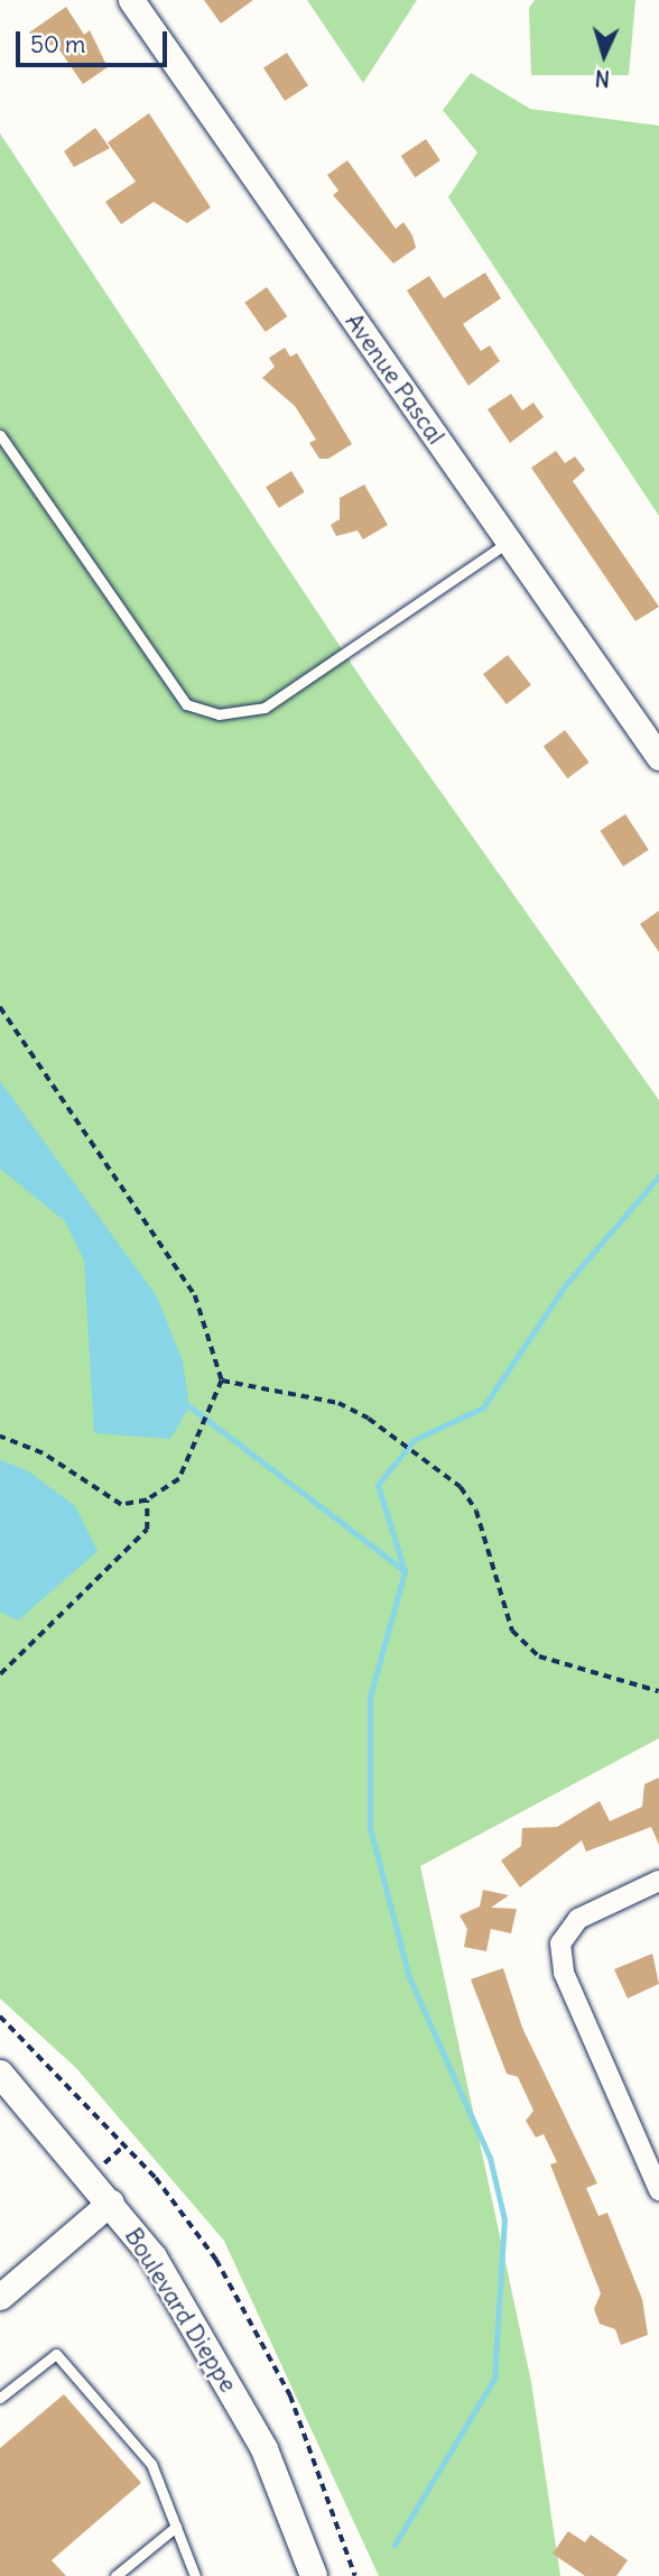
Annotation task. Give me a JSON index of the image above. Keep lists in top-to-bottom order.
{
  "streets": {
    "main road": ["Boulevard Dieppe"],
    "street": ["Avenue Pascal"]
  },
  "scale_bar": "50 m",
  "north": "bottom"
}
